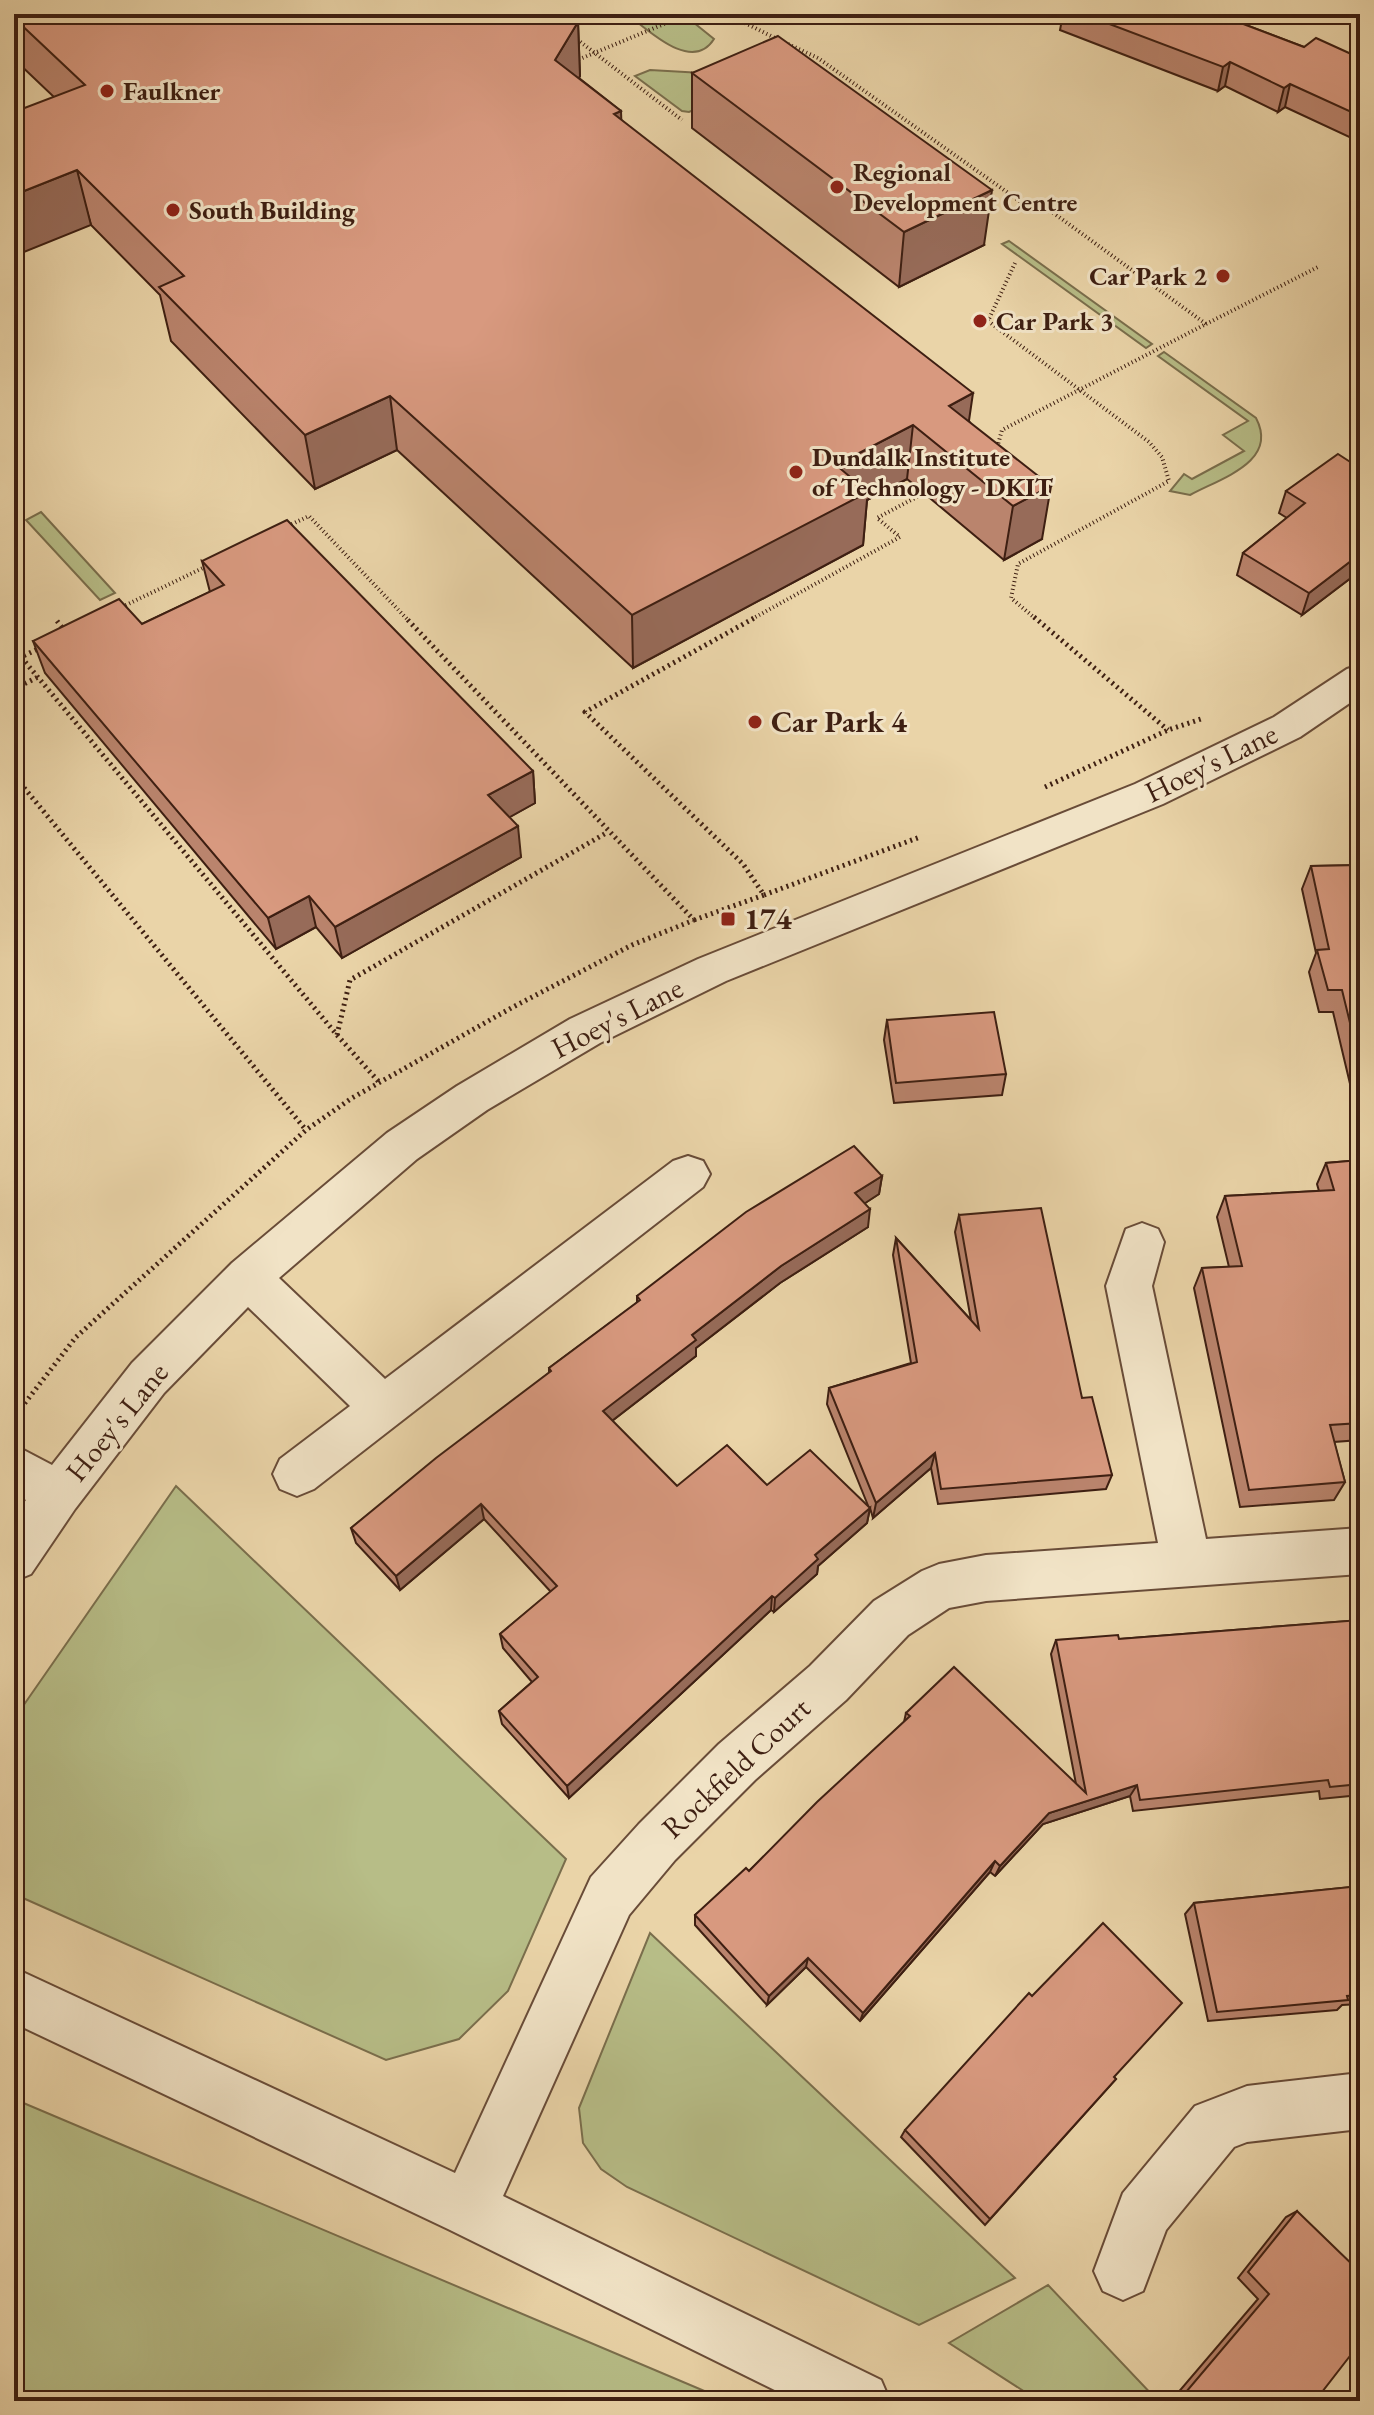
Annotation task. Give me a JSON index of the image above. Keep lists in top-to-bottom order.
{
  "streets": {
    "street": ["Hoey's Lane", "Rockfield Court"]
  },
  "places": {
    "other": [
      "Faulkner",
      "Regional Development Centre",
      "South Building",
      "Car Park 2",
      "Car Park 3",
      "Dundalk Institute of Technology - DKIT",
      "Car Park 4"
    ],
    "transit": ["174"]
  }
}
